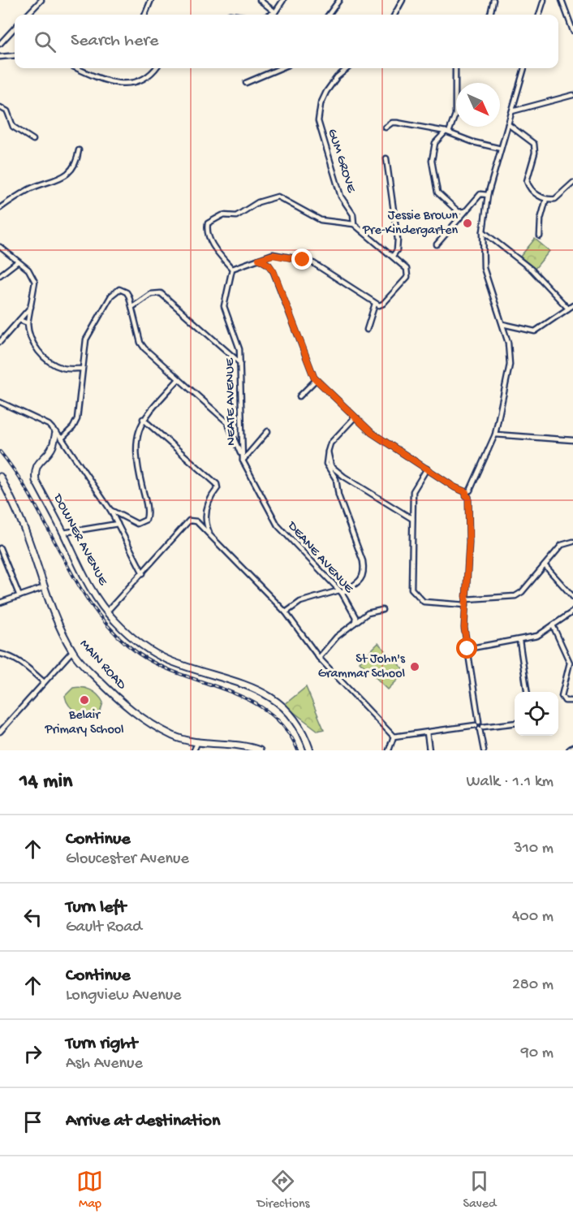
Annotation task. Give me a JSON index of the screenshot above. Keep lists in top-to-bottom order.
{
  "streets": {
    "street": [
      "GUM GROVE",
      "NEATE AVENUE",
      "DOWNER AVENUE",
      "DEANE AVENUE",
      "MAIN ROAD"
    ]
  },
  "crossings": [
    ["NEATE AVENUE", "DEANE AVENUE"]
  ],
  "places": ["Jessie Brown Pre-Kindergarten", "St John's Grammar School", "Belair Primary School"],
  "north": "bottom right",
  "page": {
    "search": "Search here",
    "heading": ["14 min", "Walk · 1.1 km"],
    "list": [
      ["Continue", "Gloucester Avenue", "310 m"],
      ["Turn left", "Gault Road", "400 m"],
      ["Continue", "Longview Avenue", "280 m"],
      ["Turn right", "Ash Avenue", "90 m"],
      "Arrive at destination"
    ],
    "nav": ["Map", "Directions", "Saved"]
  }
}
